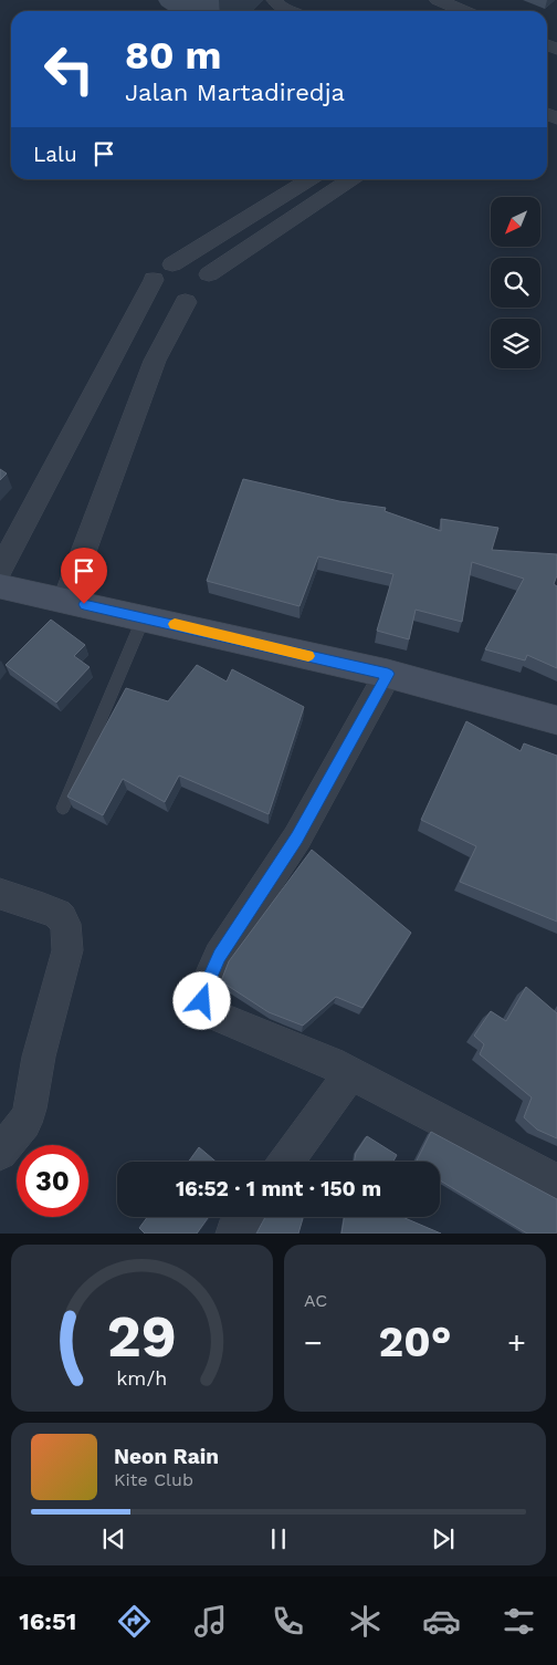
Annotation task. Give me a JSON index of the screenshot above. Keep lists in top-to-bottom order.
{
  "north": "bottom left",
  "page": {
    "turn": ["80 m", "Jalan Martadiredja"],
    "then": "Lalu",
    "limit": "30",
    "trip": "16:52 · 1 mnt · 150 m",
    "tile": "AC",
    "heat": ["−", "20°", "+"],
    "song": ["Neon Rain", "Kite Club"],
    "tabs": "16:51",
    "gauge": ["29", "km/h"]
  }
}
